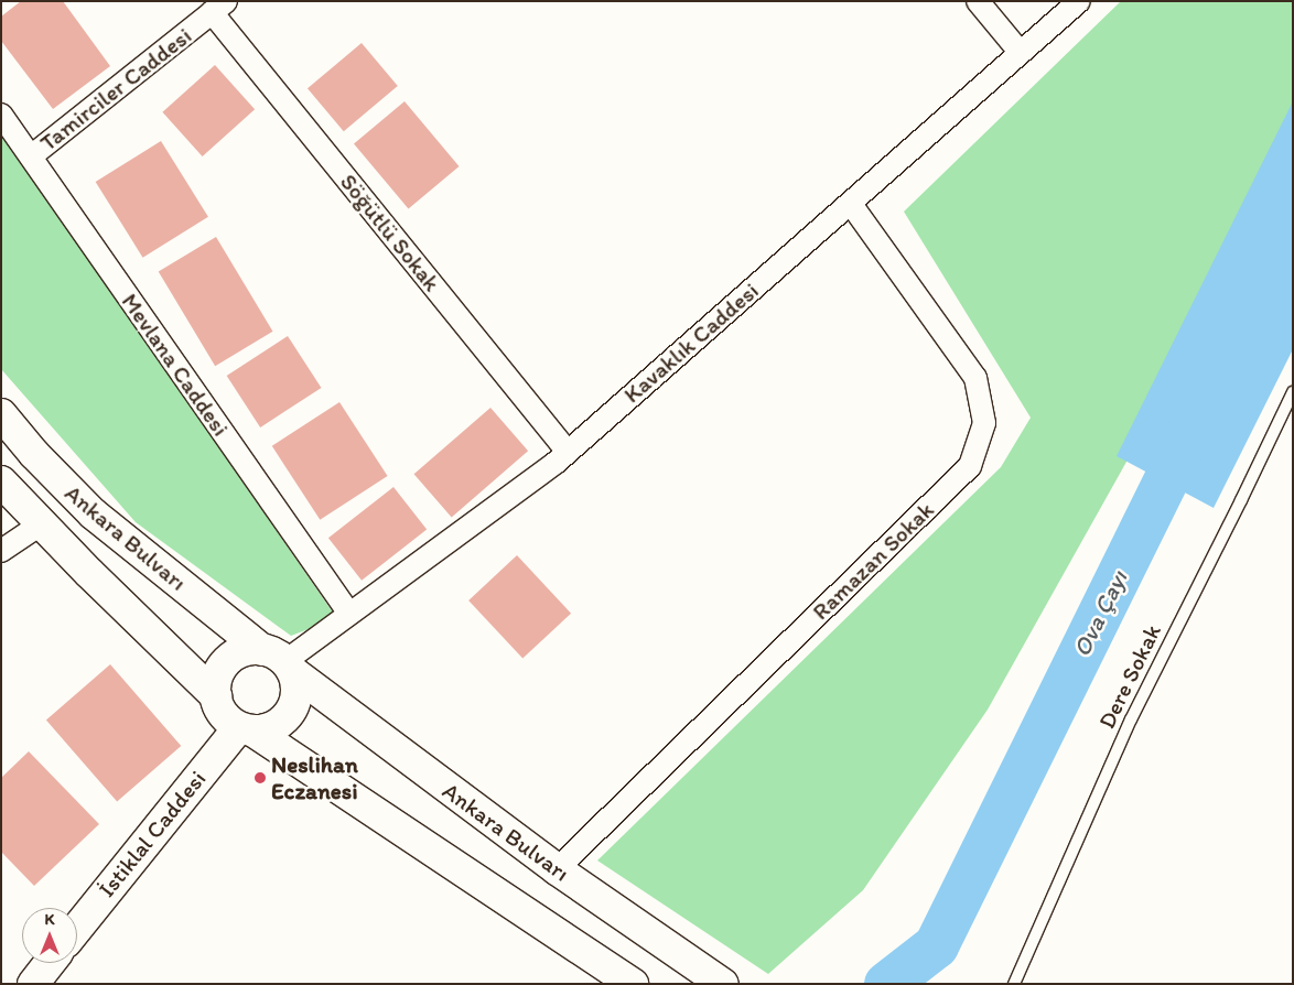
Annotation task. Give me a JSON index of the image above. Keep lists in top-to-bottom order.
{
  "streets": {
    "main road": ["Ankara Bulvarı", "İstiklal Caddesi"],
    "street": [
      "Tamirciler Caddesi",
      "Söğütlü Sokak",
      "Kavaklık Caddesi",
      "Mevlana Caddesi",
      "Ramazan Sokak"
    ],
    "lane": ["Dere Sokak"]
  },
  "crossings": [
    ["Tamirciler Caddesi", "Söğütlü Sokak"],
    ["Tamirciler Caddesi", "Mevlana Caddesi"],
    ["Söğütlü Sokak", "Kavaklık Caddesi"],
    ["Kavaklık Caddesi", "Mevlana Caddesi"],
    ["Kavaklık Caddesi", "Ankara Bulvarı"],
    ["Kavaklık Caddesi", "Ramazan Sokak"],
    ["Kavaklık Caddesi", "İstiklal Caddesi"],
    ["Ankara Bulvarı", "Ramazan Sokak"],
    ["Ankara Bulvarı", "İstiklal Caddesi"]
  ],
  "water": ["Ova Çayı"],
  "places": ["Neslihan Eczanesi"],
  "north": "top"
}
